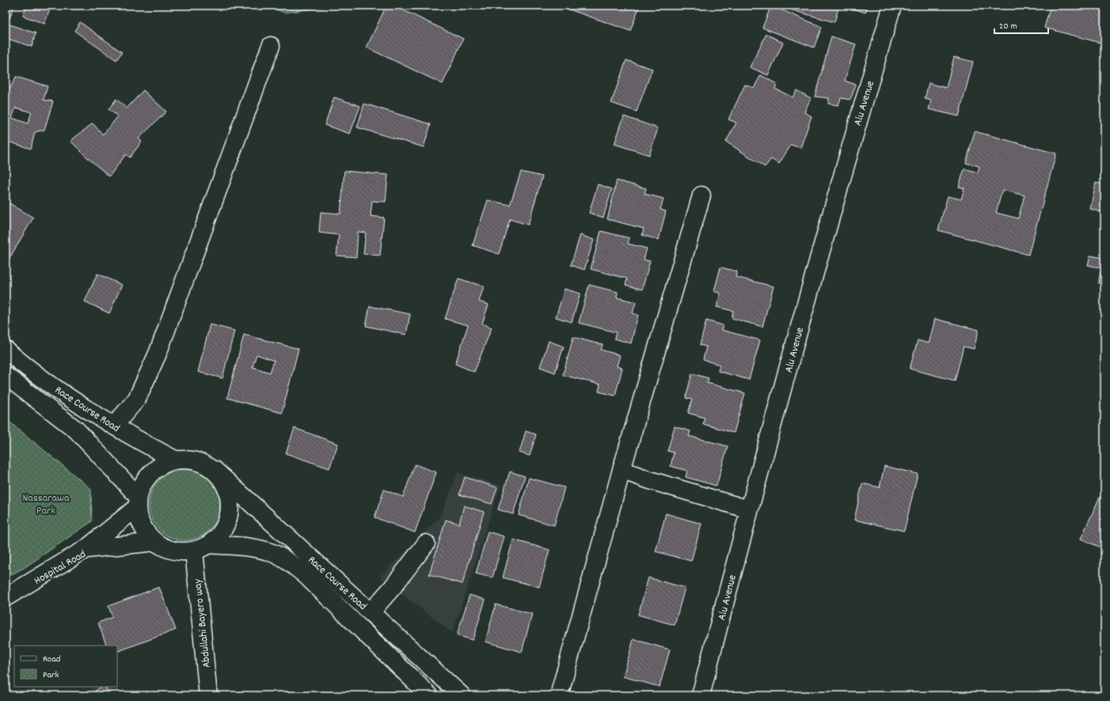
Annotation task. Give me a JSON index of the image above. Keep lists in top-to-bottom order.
{
  "streets": {
    "street": [
      "Alu Avenue",
      "Race Course Road",
      "Hospital Road",
      "Abdullahi Bayero way"
    ]
  },
  "crossings": [
    ["Race Course Road", "Hospital Road"],
    ["Race Course Road", "Abdullahi Bayero way"],
    ["Hospital Road", "Abdullahi Bayero way"]
  ],
  "parks": ["Nassarawa Park"],
  "legend": ["Road", "Park"],
  "scale_bar": "20 m"
}
